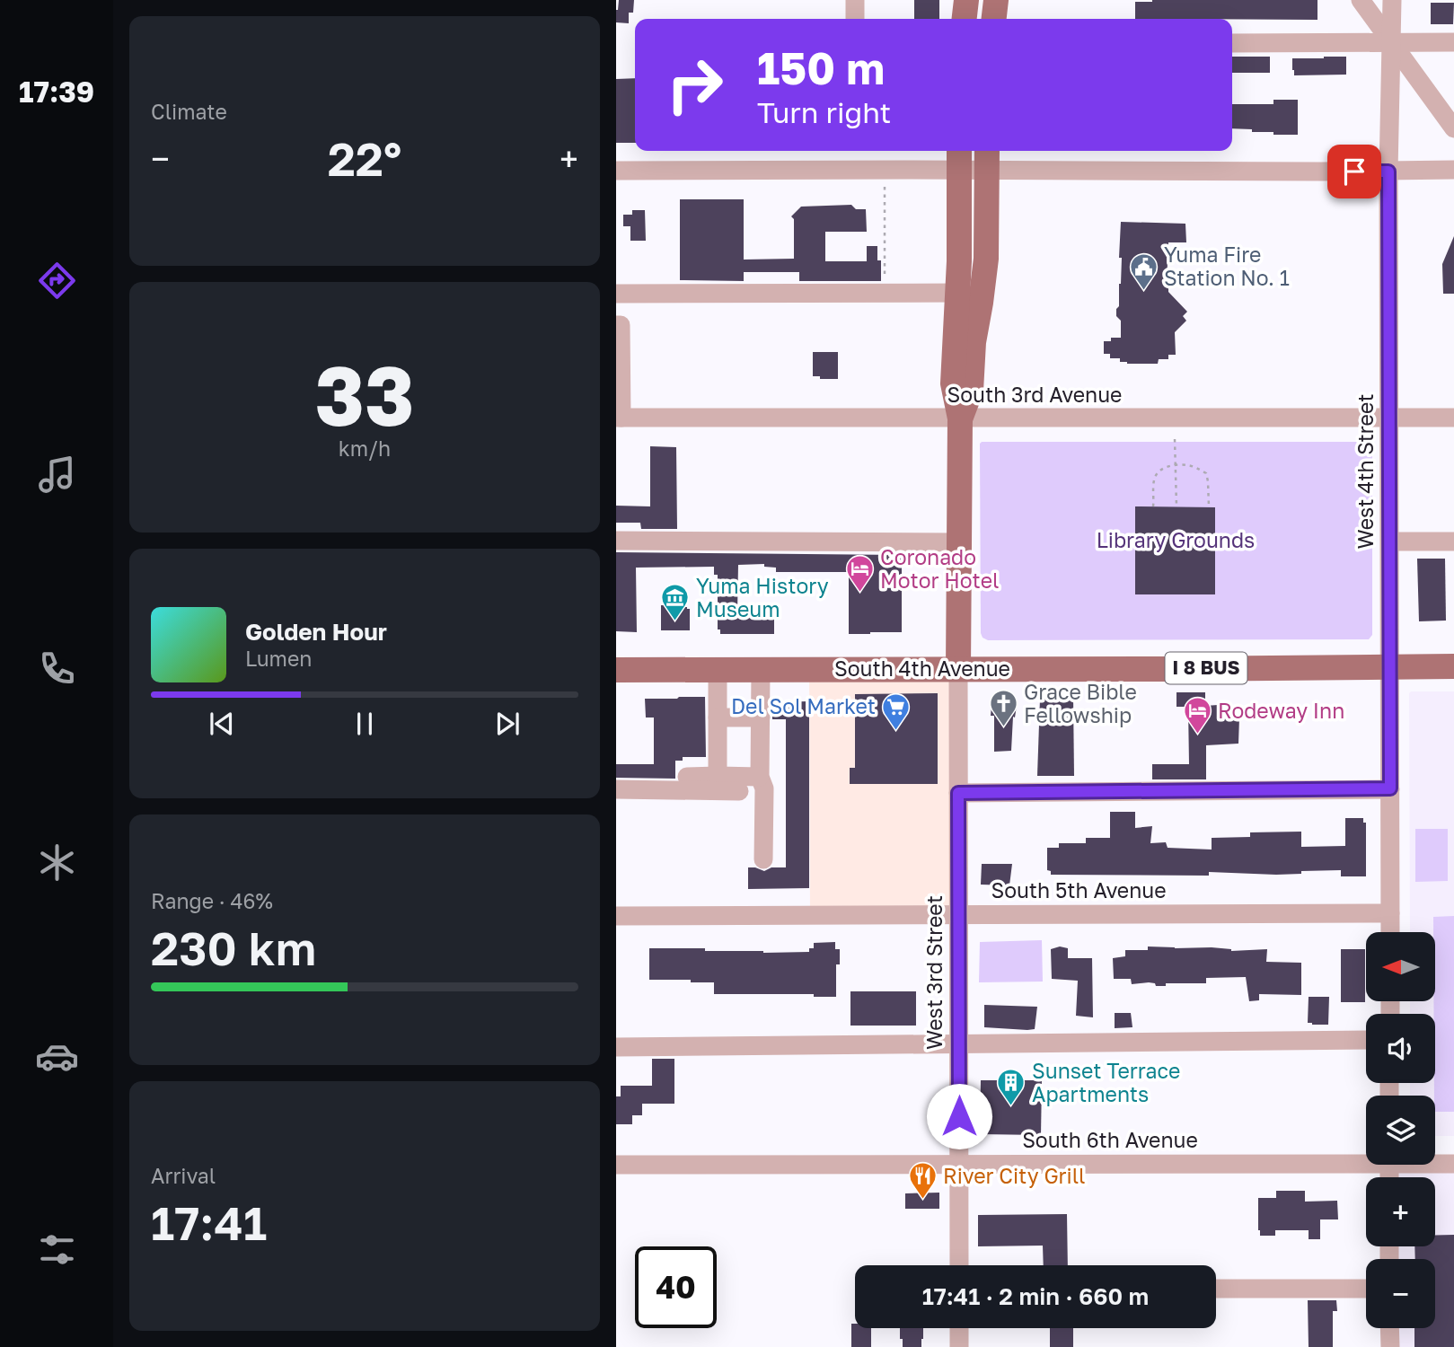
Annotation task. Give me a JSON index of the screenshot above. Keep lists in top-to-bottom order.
{
  "streets": {
    "main road": ["I 8 BUS", "South 4th Avenue"],
    "street": [
      "South 3rd Avenue",
      "West 4th Street",
      "South 5th Avenue",
      "West 3rd Street",
      "South 6th Avenue"
    ]
  },
  "crossings": [
    ["South 3rd Avenue", "West 4th Street"],
    ["West 4th Street", "South 4th Avenue"],
    ["West 4th Street", "South 5th Avenue"],
    ["South 4th Avenue", "West 3rd Street"],
    ["South 5th Avenue", "West 3rd Street"],
    ["West 3rd Street", "South 6th Avenue"]
  ],
  "parks": ["Library Grounds"],
  "places": {
    "public building": ["Yuma Fire Station No. 1"],
    "hotel": ["Coronado Motor Hotel", "Rodeway Inn"],
    "museum": ["Yuma History Museum"],
    "church": ["Grace Bible Fellowship"],
    "supermarket": ["Del Sol Market"],
    "building": ["Sunset Terrace Apartments"],
    "restaurant": ["River City Grill"]
  },
  "north": "left",
  "page": {
    "tabs": "17:39",
    "tile": [
      "Climate",
      ["33", "km/h"],
      ["Range · 46%", "230 km"],
      ["Arrival", "17:41"]
    ],
    "turn": ["150 m", "Turn right"],
    "heat": ["−", "22°", "+"],
    "song": ["Golden Hour", "Lumen"],
    "map_buttons": ["+", "−"],
    "limit": "40",
    "trip": "17:41 · 2 min · 660 m"
  }
}
